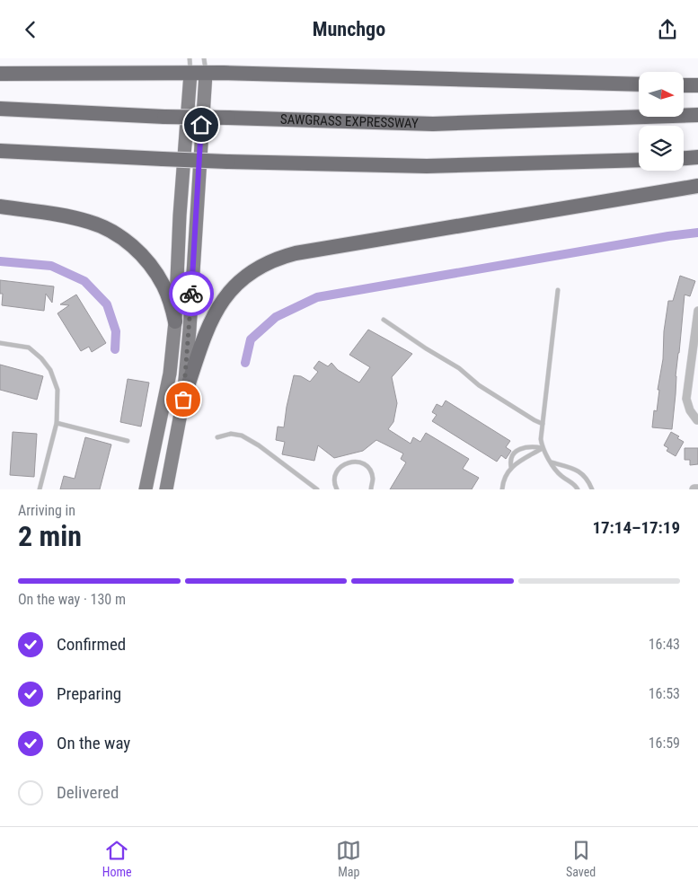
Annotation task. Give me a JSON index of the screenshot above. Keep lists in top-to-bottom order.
{
  "streets": {
    "highway": ["SAWGRASS EXPRESSWAY"]
  },
  "north": "right",
  "page": {
    "header": "Munchgo",
    "heading": ["2 min", "Arriving in", "17:14–17:19"],
    "bar": "On the way · 130 m",
    "list": [
      ["Confirmed", "16:43"],
      ["Preparing", "16:53"],
      ["On the way", "16:59"],
      "Delivered"
    ],
    "tabs": ["Home", "Map", "Saved"]
  }
}
